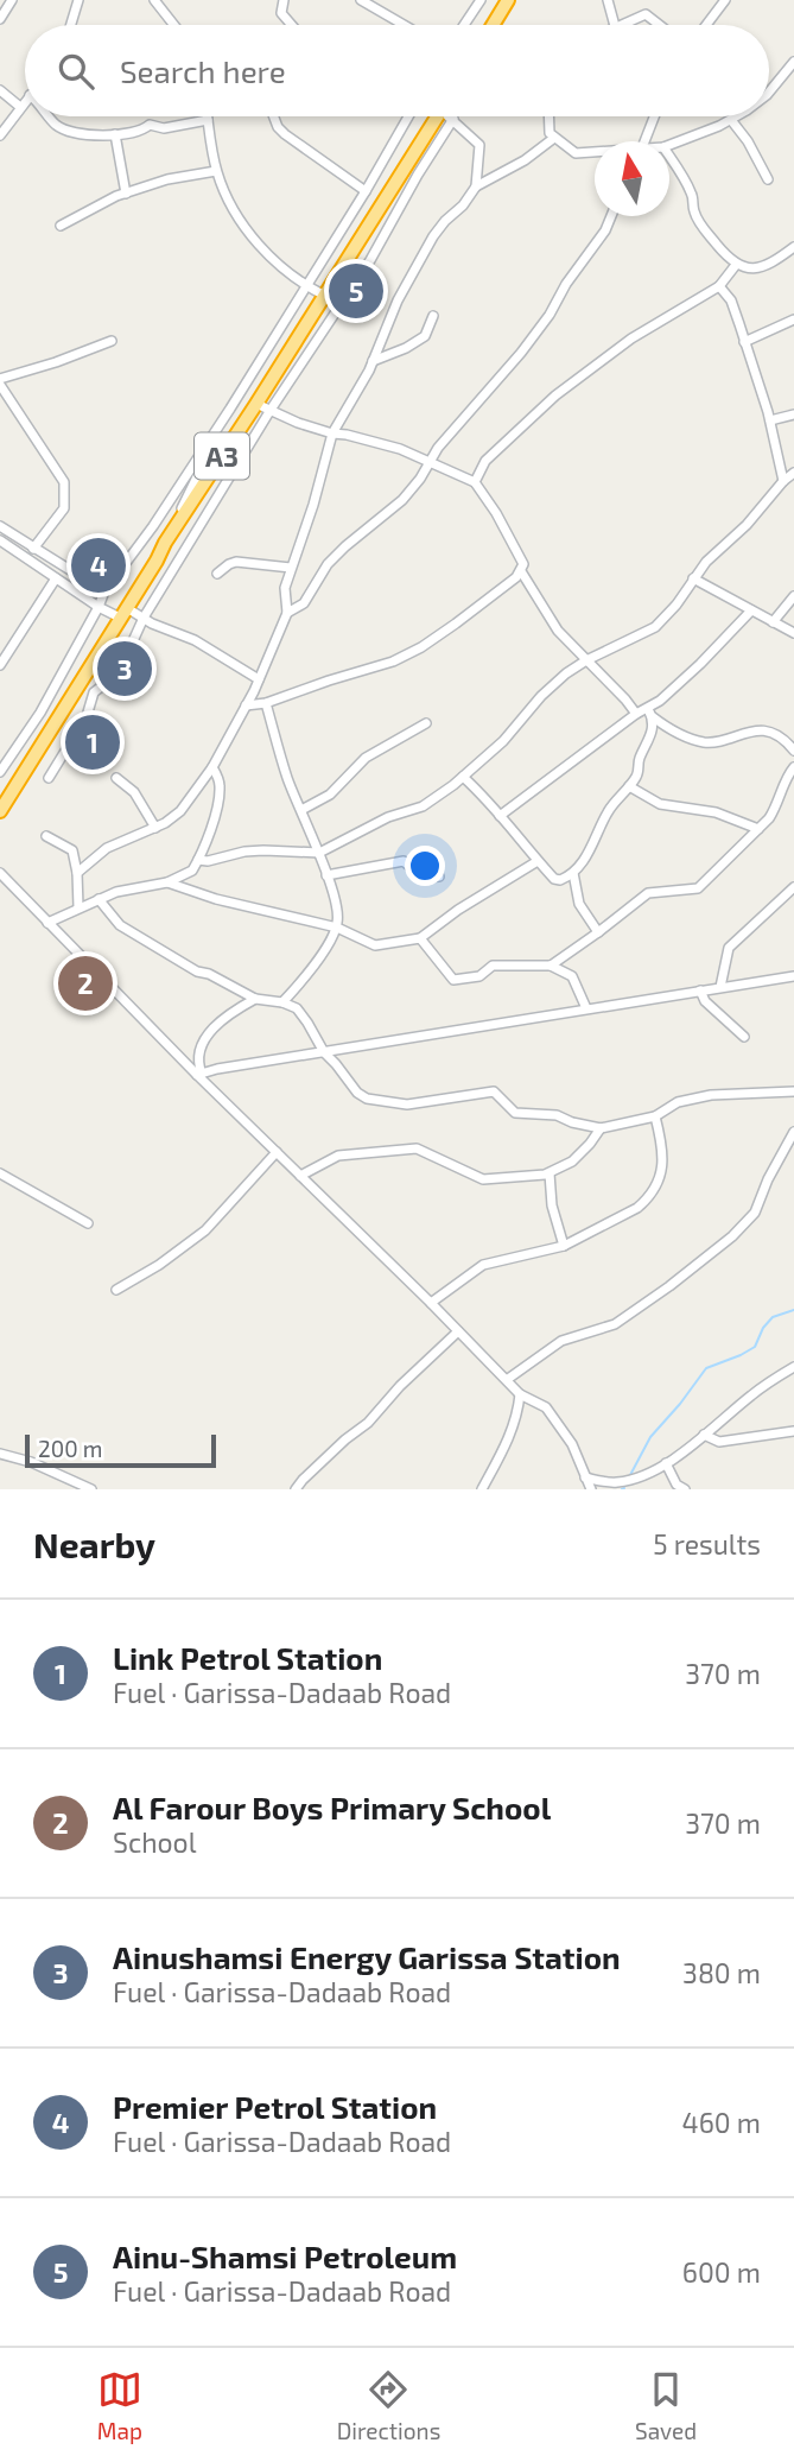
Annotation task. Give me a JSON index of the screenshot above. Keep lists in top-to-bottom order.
{
  "streets": {
    "highway": ["A3"]
  },
  "scale_bar": "200 m",
  "north": "top",
  "page": {
    "search": "Search here",
    "pins": [
      "5",
      "4",
      "3",
      "1",
      "2"
    ],
    "scale": "200 m",
    "heading": ["Nearby", "5 results"],
    "list": [
      {
        "mark": "1",
        "name": "Link Petrol Station",
        "note": "Fuel · Garissa-Dadaab Road",
        "value": "370 m"
      },
      {
        "mark": "2",
        "name": "Al Farour Boys Primary School",
        "note": "School",
        "value": "370 m"
      },
      {
        "mark": "3",
        "name": "Ainushamsi Energy Garissa Station",
        "note": "Fuel · Garissa-Dadaab Road",
        "value": "380 m"
      },
      {
        "mark": "4",
        "name": "Premier Petrol Station",
        "note": "Fuel · Garissa-Dadaab Road",
        "value": "460 m"
      },
      {
        "mark": "5",
        "name": "Ainu-Shamsi Petroleum",
        "note": "Fuel · Garissa-Dadaab Road",
        "value": "600 m"
      }
    ],
    "nav": ["Map", "Directions", "Saved"]
  }
}
